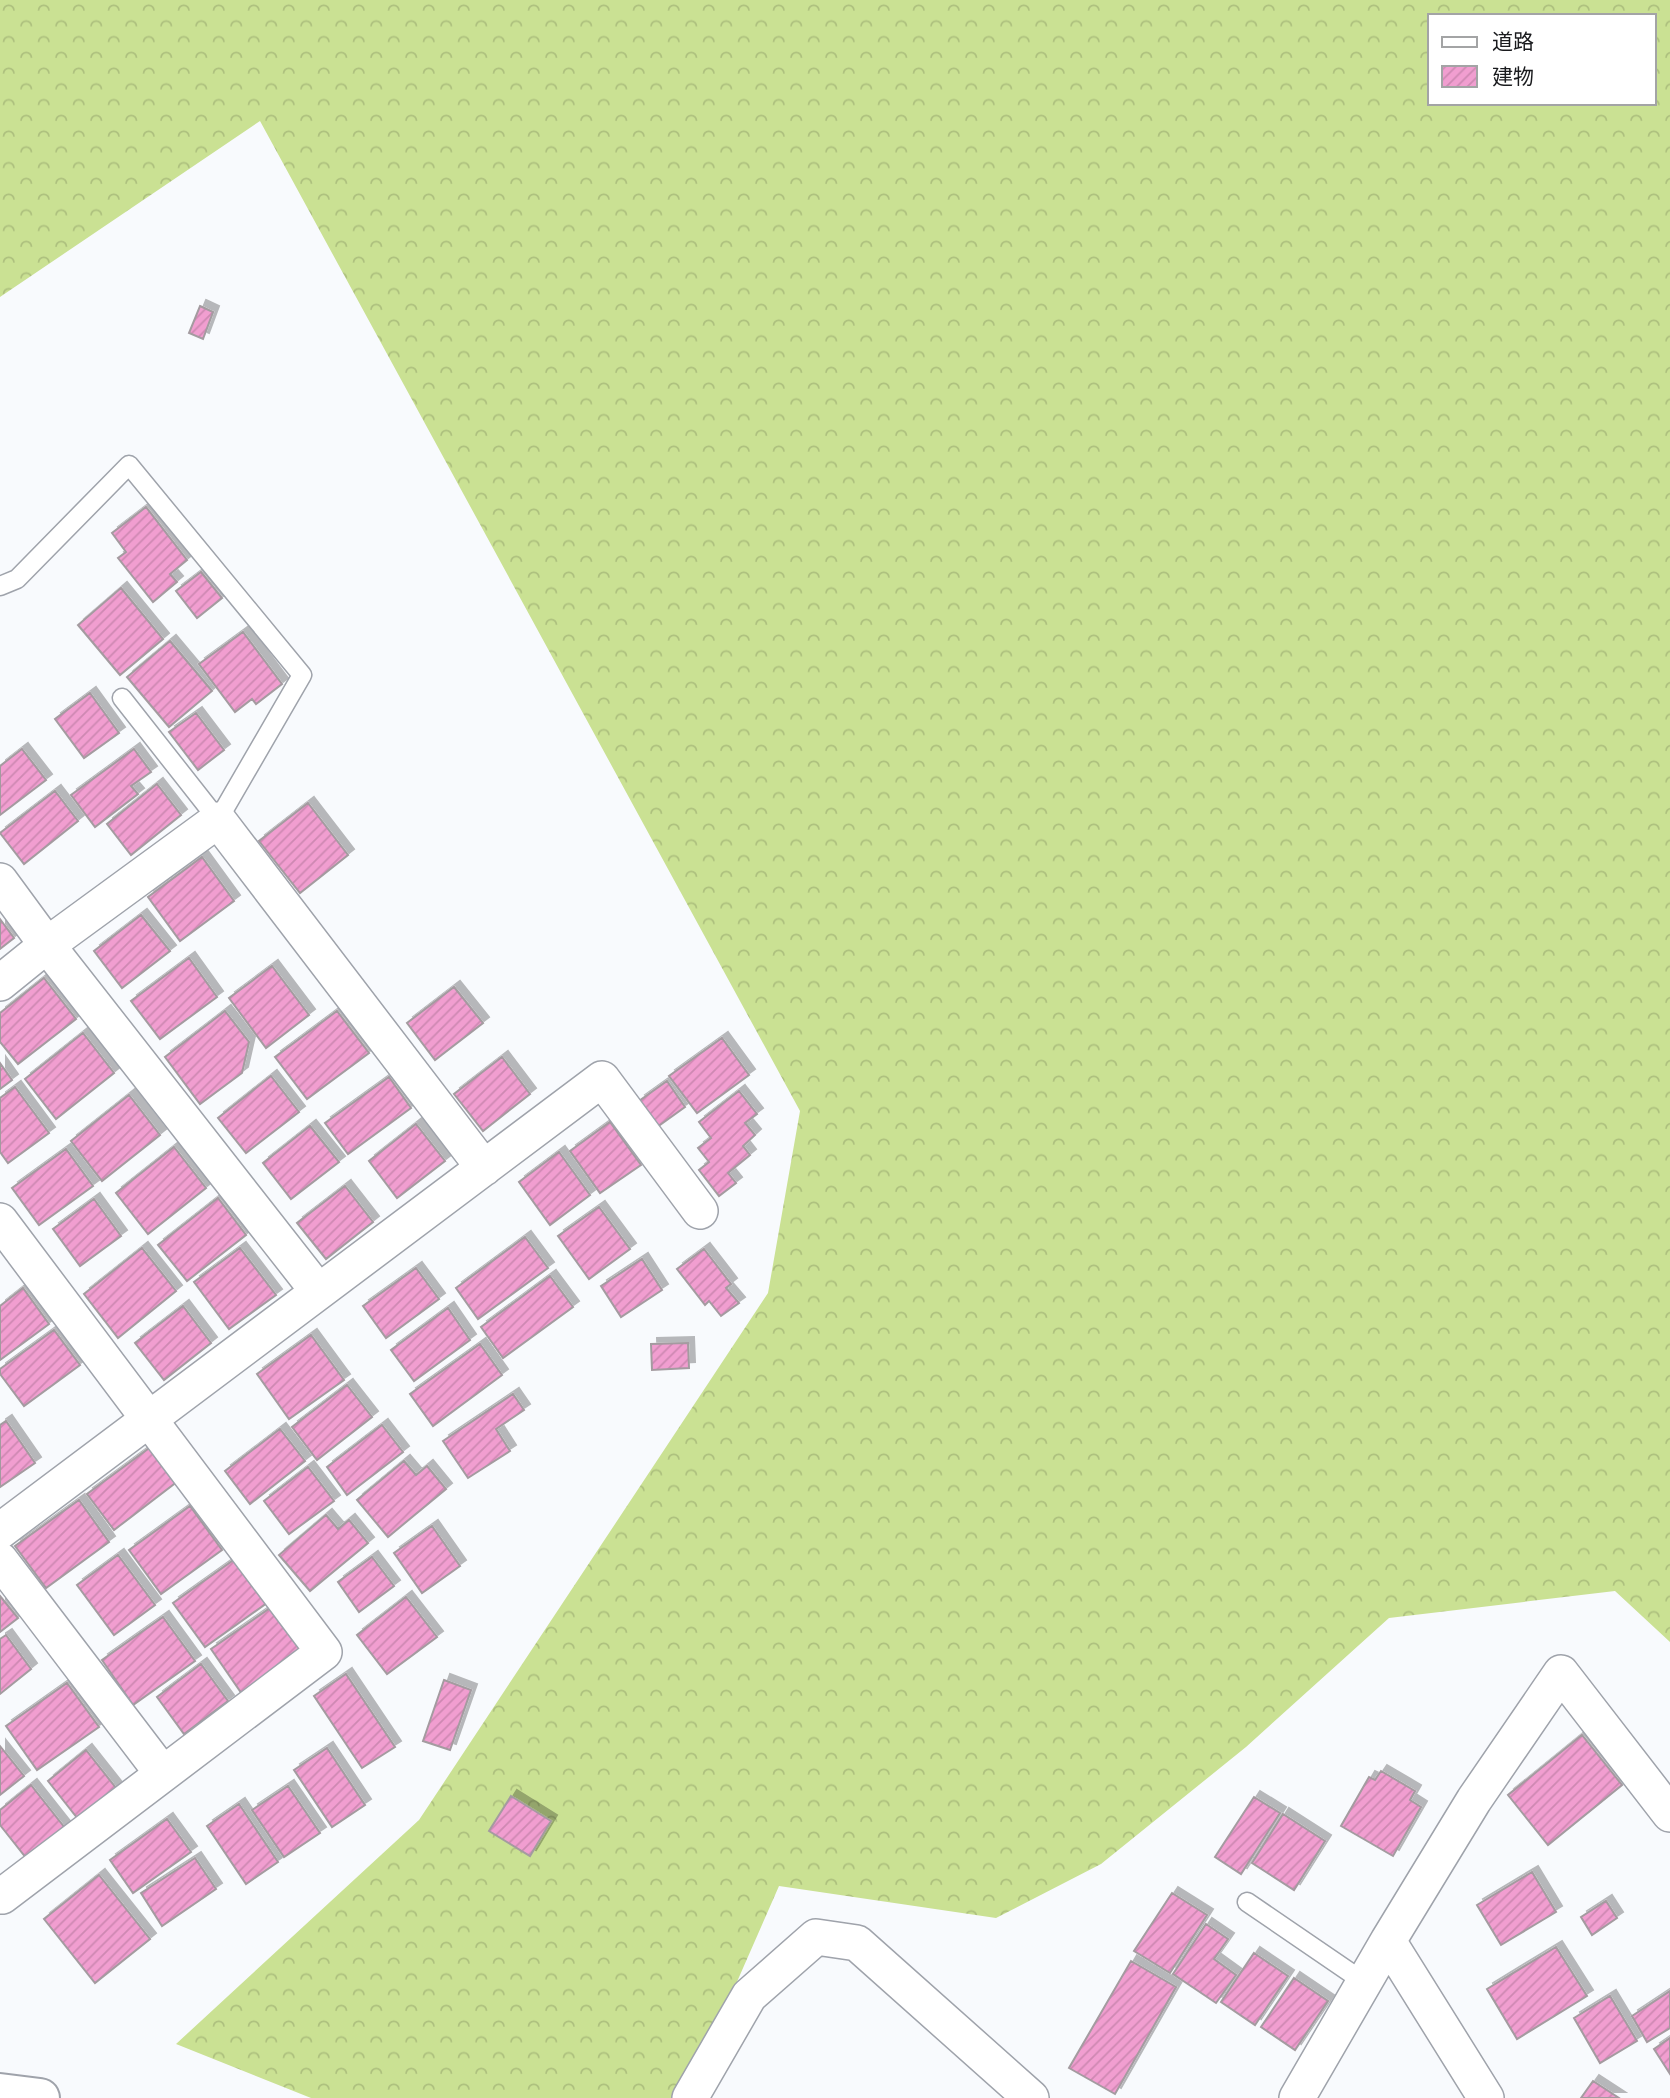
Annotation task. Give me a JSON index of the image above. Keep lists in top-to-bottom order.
{
  "legend": ["道路", "建物"]
}
